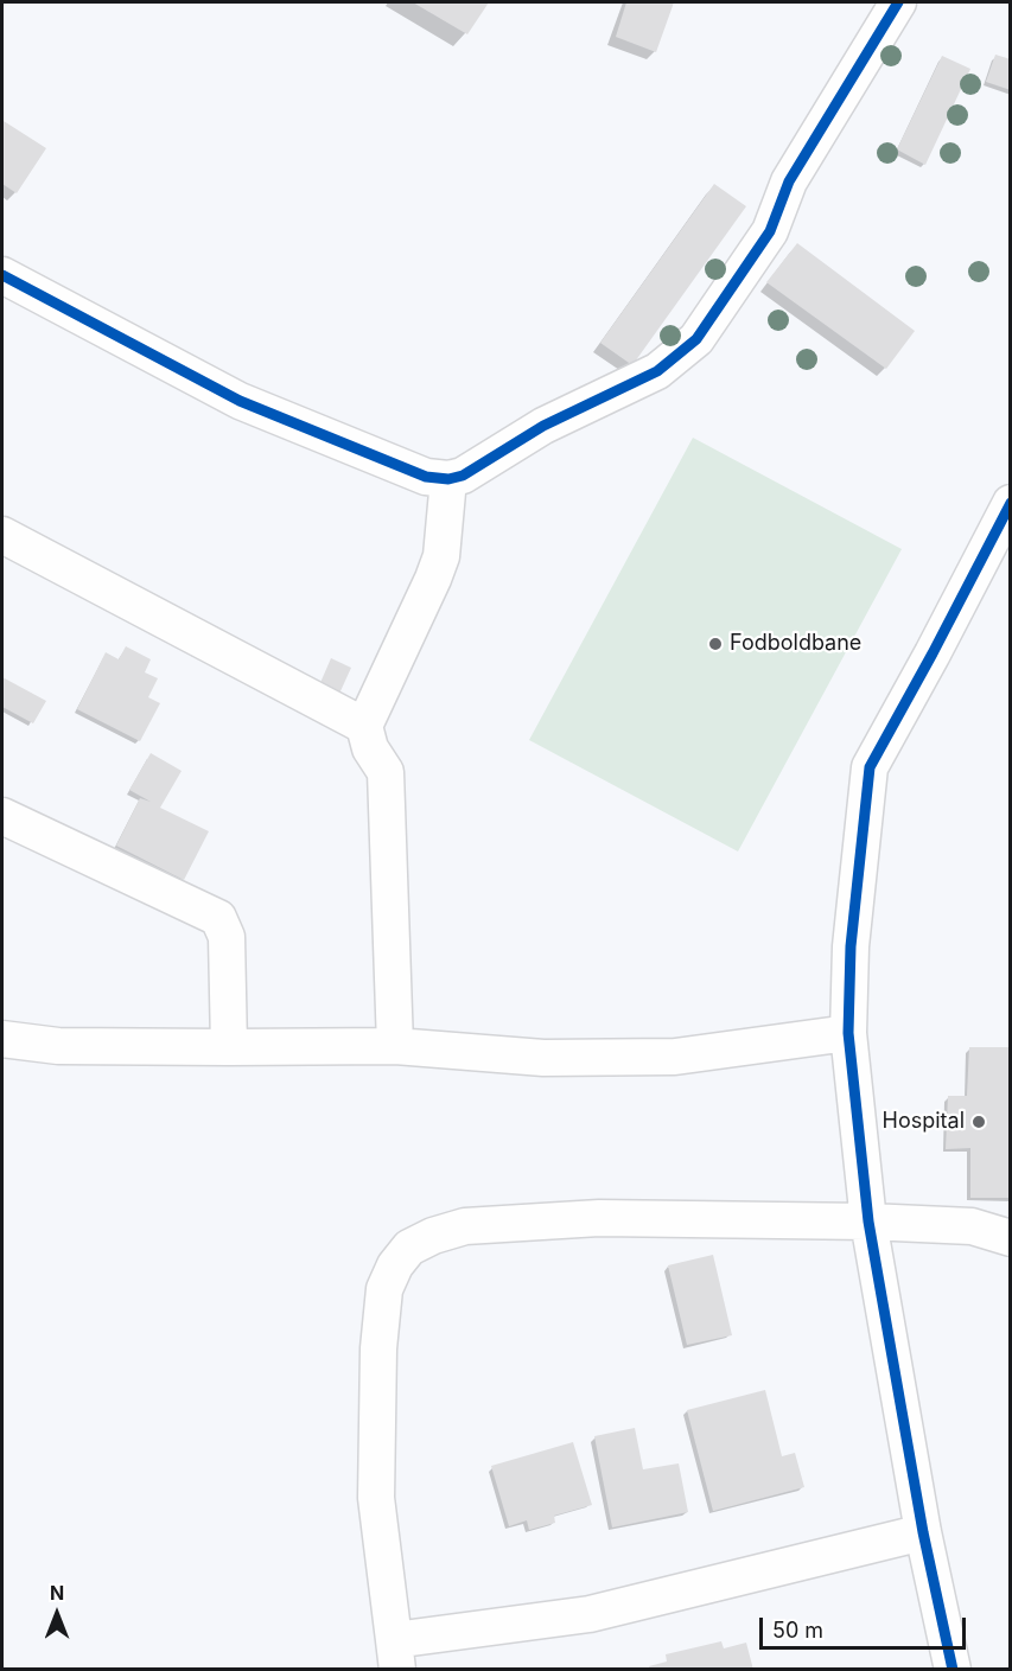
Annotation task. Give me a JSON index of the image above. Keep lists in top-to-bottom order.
{
  "places": ["Fodboldbane", "Hospital"],
  "scale_bar": "50 m",
  "north": "top"
}
